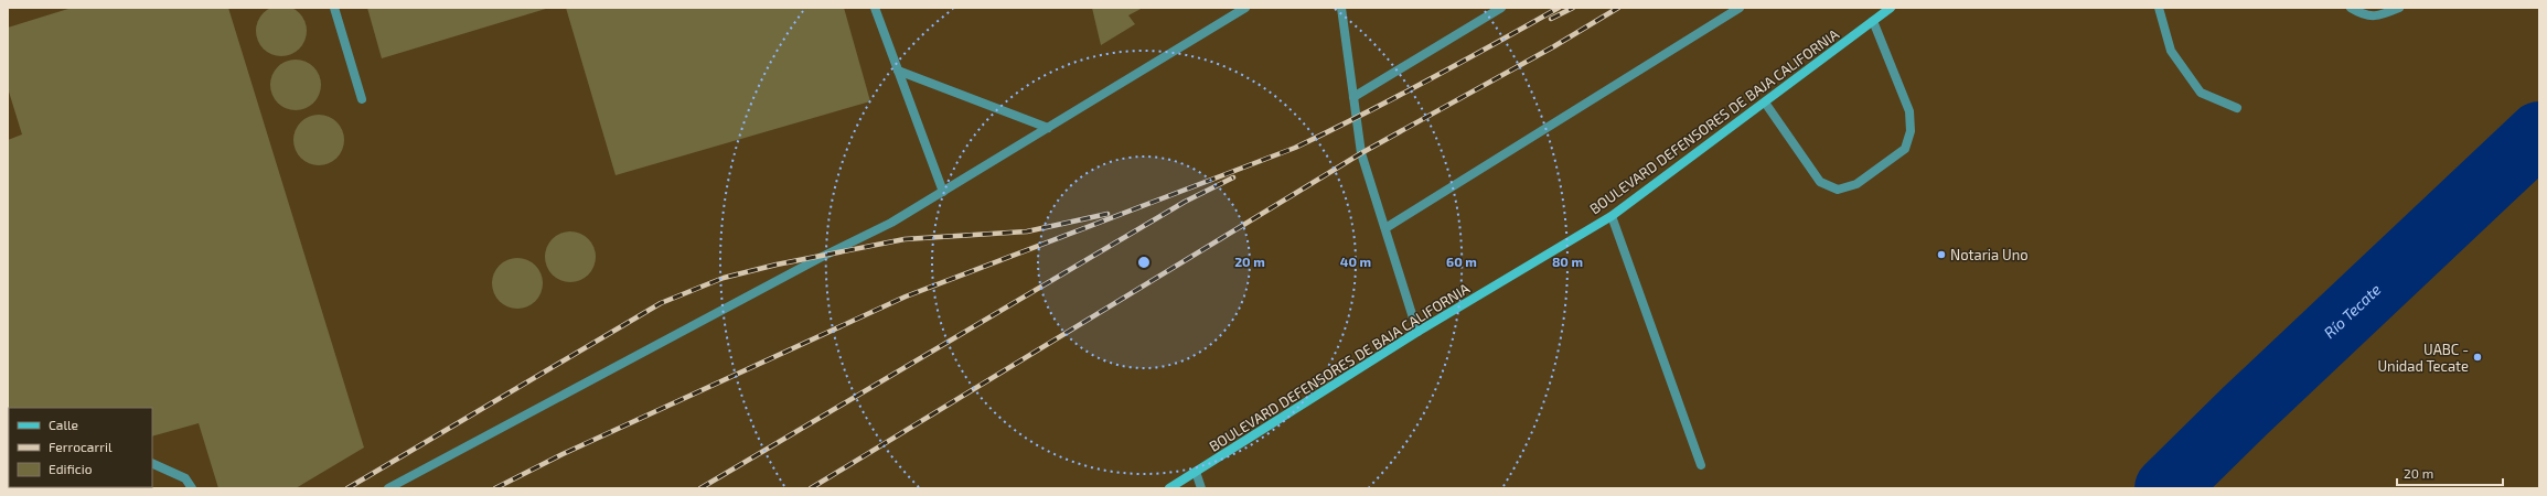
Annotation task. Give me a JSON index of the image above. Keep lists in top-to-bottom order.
{
  "streets": {
    "main road": ["BOULEVARD DEFENSORES DE BAJA CALIFORNIA"]
  },
  "water": ["Río Tecate"],
  "places": ["Notaria Uno", "UABC - Unidad Tecate"],
  "legend": ["Calle", "Ferrocarril", "Edificio"],
  "scale_bar": "20 m",
  "rings": [
    "20 m",
    "40 m",
    "60 m",
    "80 m"
  ]
}
